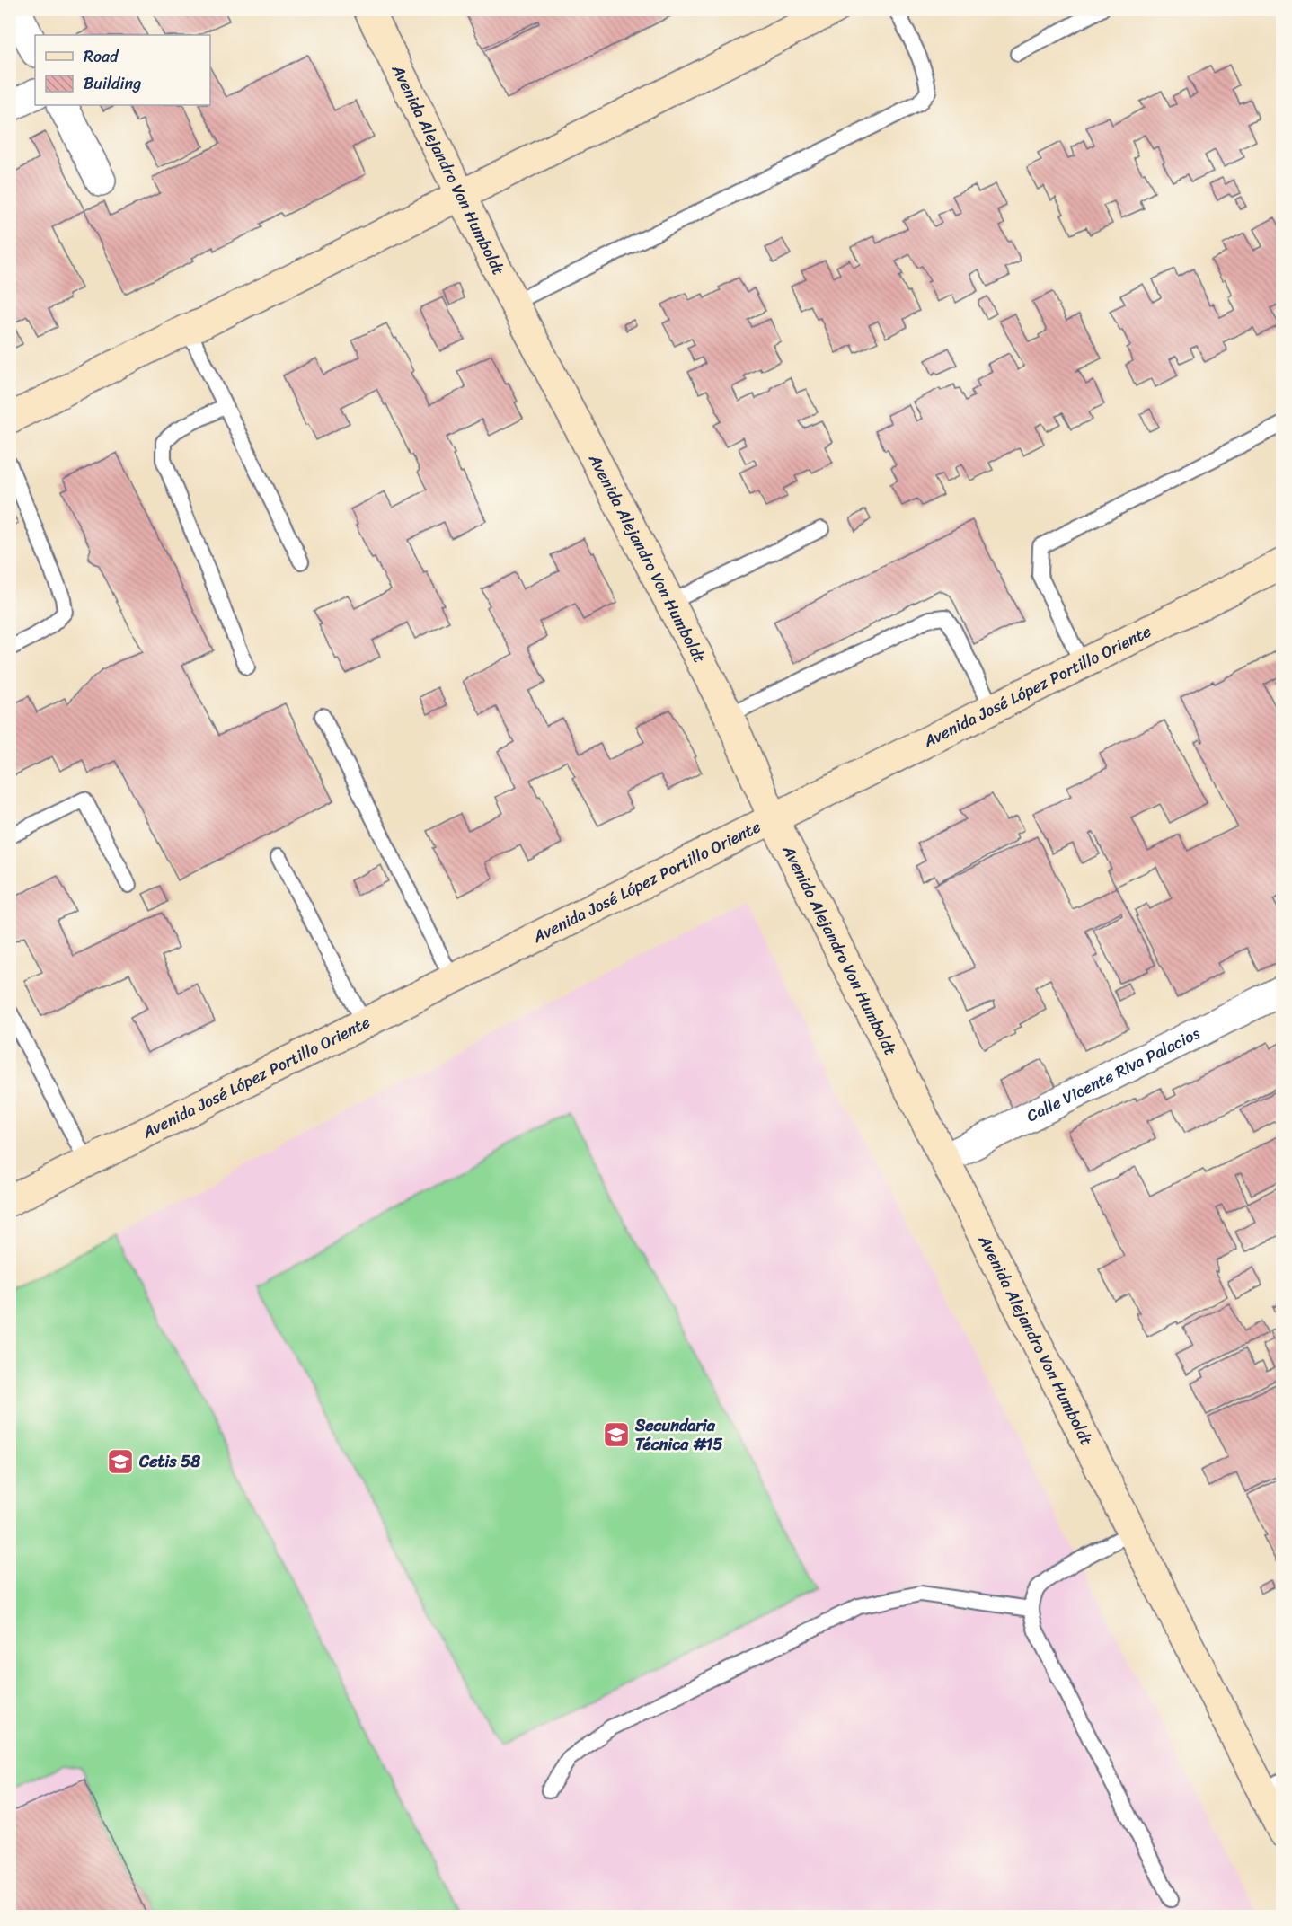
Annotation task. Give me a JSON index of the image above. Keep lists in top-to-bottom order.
{
  "streets": {
    "main road": ["Avenida Alejandro Von Humboldt", "Avenida José López Portillo Oriente"],
    "street": ["Calle Vicente Riva Palacios"]
  },
  "crossings": [
    ["Avenida Alejandro Von Humboldt", "Avenida José López Portillo Oriente"],
    ["Avenida Alejandro Von Humboldt", "Calle Vicente Riva Palacios"]
  ],
  "places": {
    "school or university": ["Secundaria Técnica #15", "Cetis 58"]
  },
  "legend": ["Road", "Building"]
}
